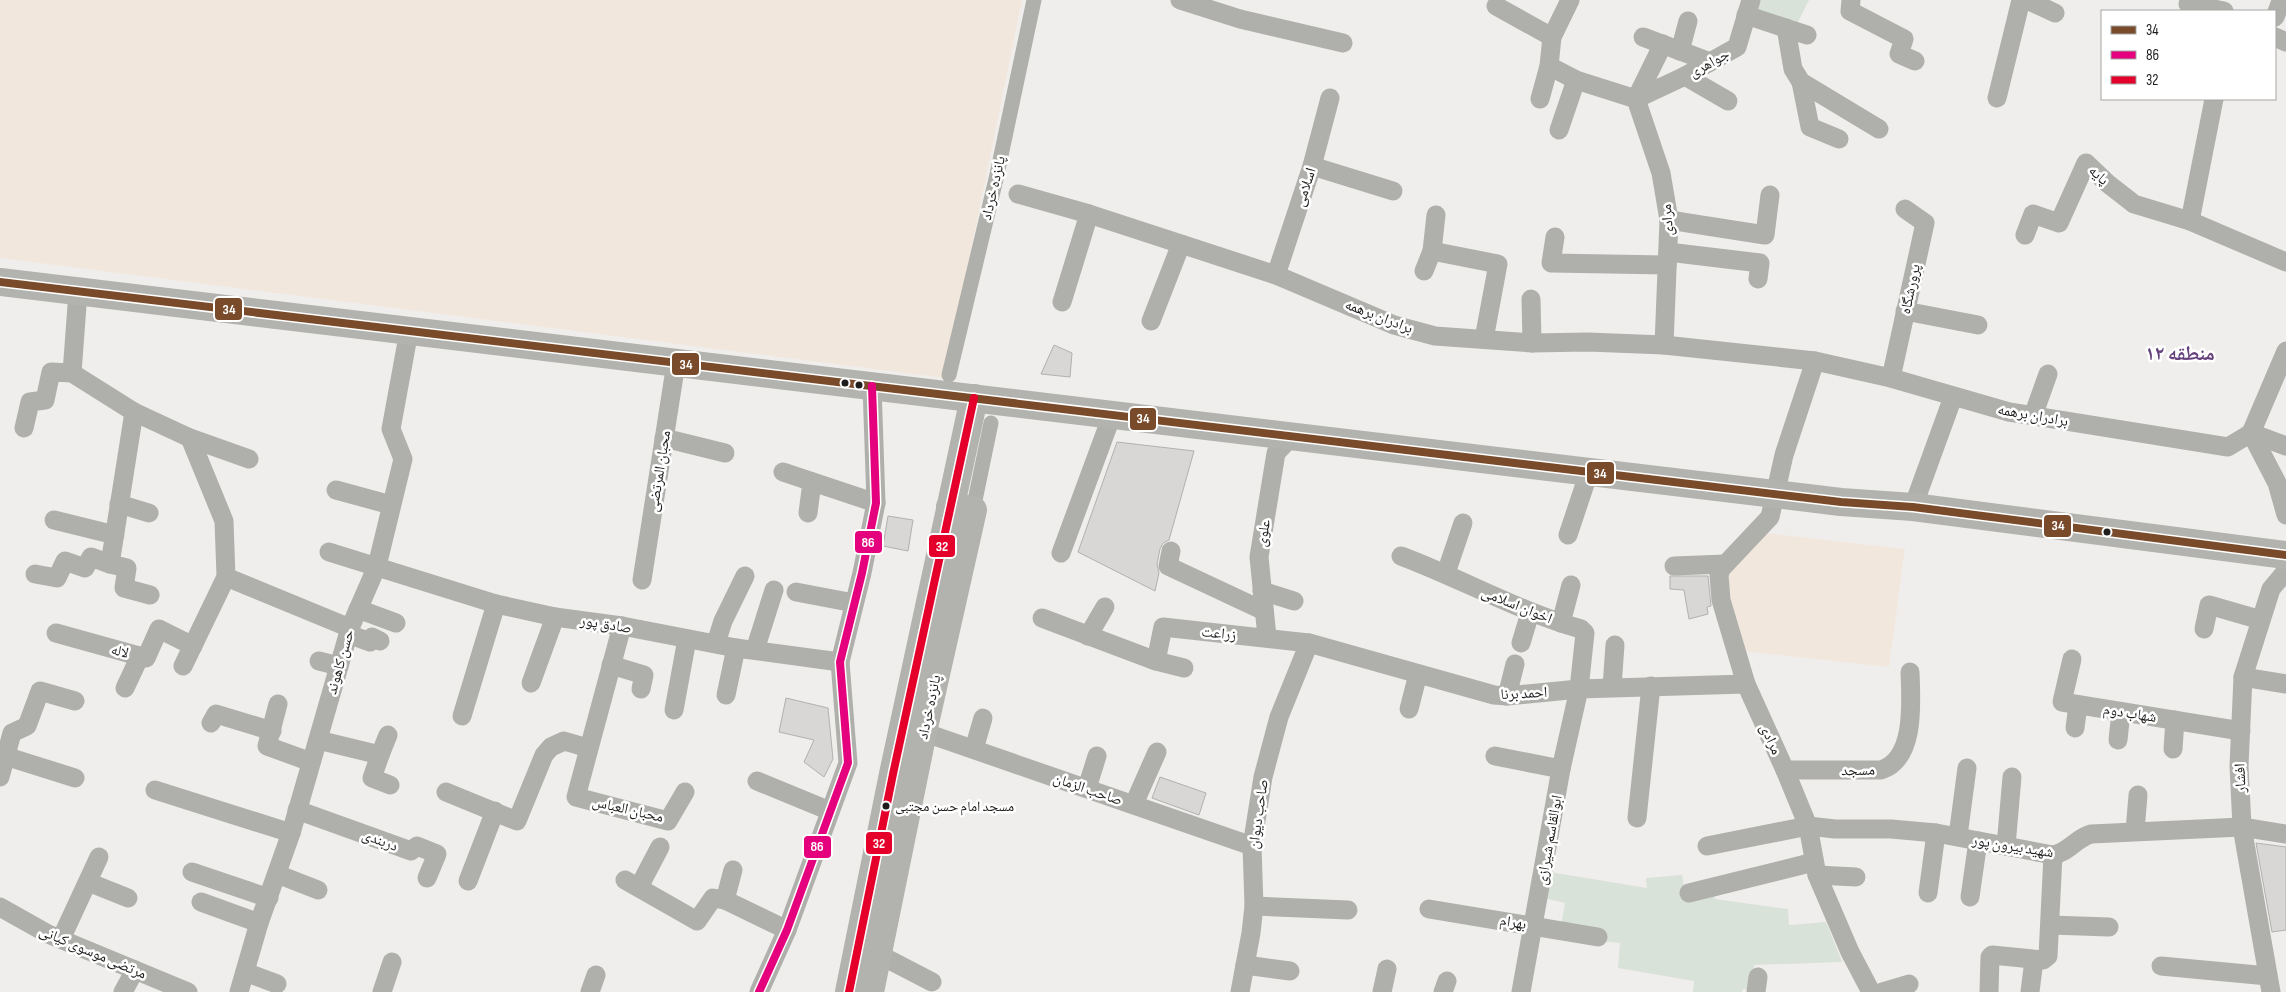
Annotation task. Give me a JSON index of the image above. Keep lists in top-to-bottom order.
{
  "streets": {
    "main road": ["پانزده خرداد"],
    "street": [
      "جواهری",
      "پایه",
      "اسلامی",
      "مرادی",
      "پرورشگاه",
      "برادران برهمه",
      "محبان المرتضی",
      "علوی",
      "اخوان اسلامی",
      "صادق پور",
      "زراعت",
      "لاله",
      "حسن کاهوند",
      "احمد برنا",
      "شهاب دوم",
      "مسجد",
      "افشار",
      "صاحب الزمان",
      "محبان العباس",
      "صاحب دیوان",
      "دربندی",
      "ابوالقاسم شیرازی",
      "شهید بیرون پور",
      "بهرام",
      "مرتضی موسوی کیانی"
    ]
  },
  "crossings": [
    ["جواهری", "مرادی"],
    ["اسلامی", "برادران برهمه"],
    ["پانزده خرداد", "صاحب الزمان"],
    ["مرادی", "برادران برهمه"],
    ["مرادی", "احمد برنا"],
    ["مرادی", "مسجد"],
    ["مرادی", "شهید بیرون پور"],
    ["پرورشگاه", "برادران برهمه"],
    ["علوی", "زراعت"],
    ["اخوان اسلامی", "احمد برنا"],
    ["اخوان اسلامی", "ابوالقاسم شیرازی"],
    ["صادق پور", "حسن کاهوند"],
    ["صادق پور", "محبان العباس"],
    ["زراعت", "احمد برنا"],
    ["زراعت", "صاحب دیوان"],
    ["حسن کاهوند", "دربندی"],
    ["احمد برنا", "صاحب دیوان"],
    ["احمد برنا", "ابوالقاسم شیرازی"],
    ["شهاب دوم", "افشار"],
    ["افشار", "شهید بیرون پور"],
    ["صاحب الزمان", "صاحب دیوان"],
    ["ابوالقاسم شیرازی", "بهرام"]
  ],
  "districts": ["منطقه ۱۲"],
  "places": ["مسجد امام حسن مجتبی"],
  "lines": ["transit line 34", "transit line 86", "transit line 32"],
  "legend": ["34", "86", "32"]
}
